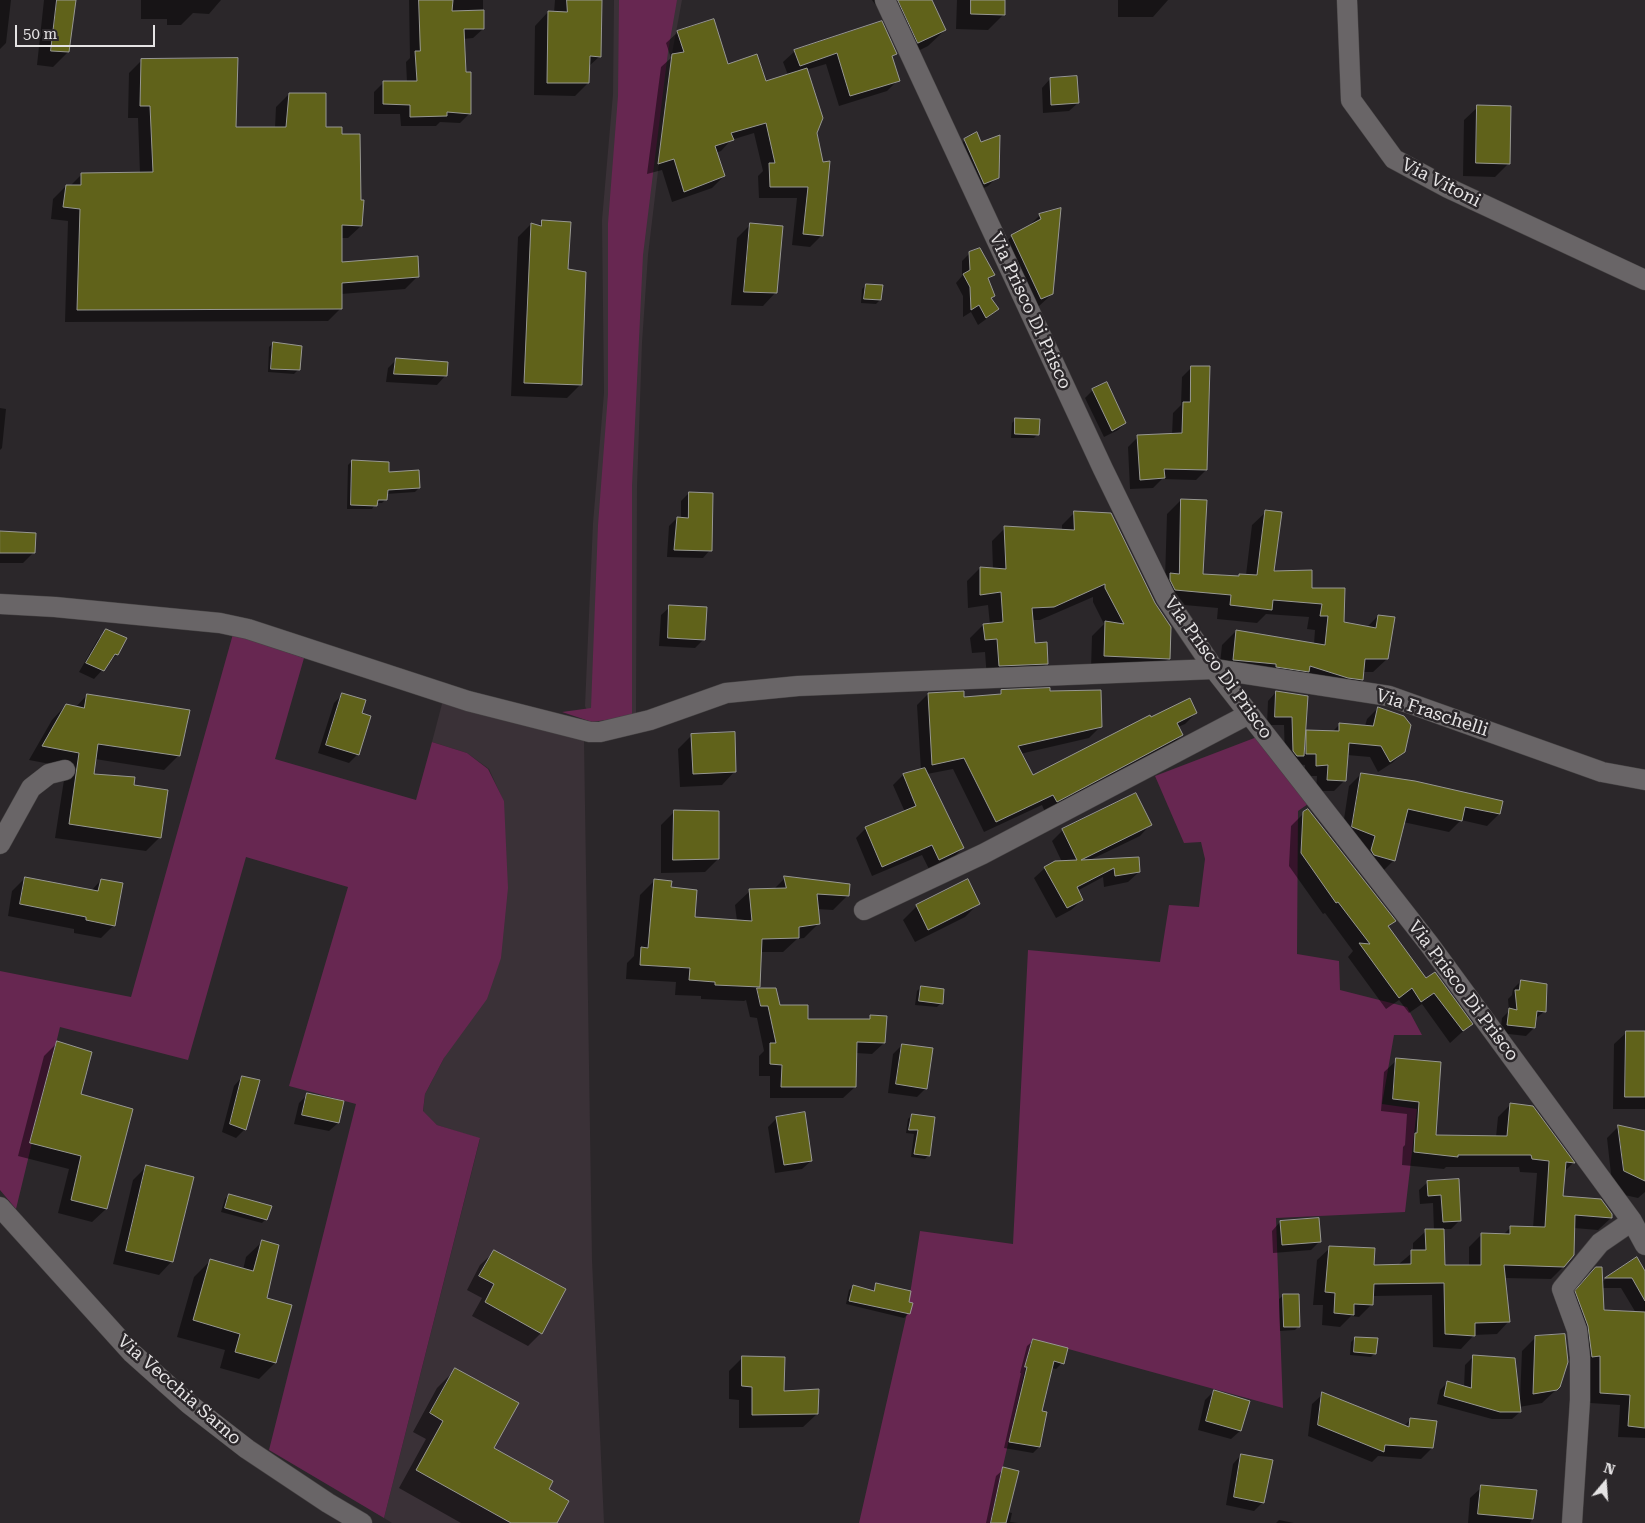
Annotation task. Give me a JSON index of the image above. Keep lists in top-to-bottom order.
{
  "streets": {
    "street": [
      "Via Vitoni",
      "Via Prisco Di Prisco",
      "Via Fraschelli",
      "Via Vecchia Sarno"
    ]
  },
  "crossings": [
    ["Via Prisco Di Prisco", "Via Fraschelli"]
  ],
  "scale_bar": "50 m",
  "north": "top"
}
